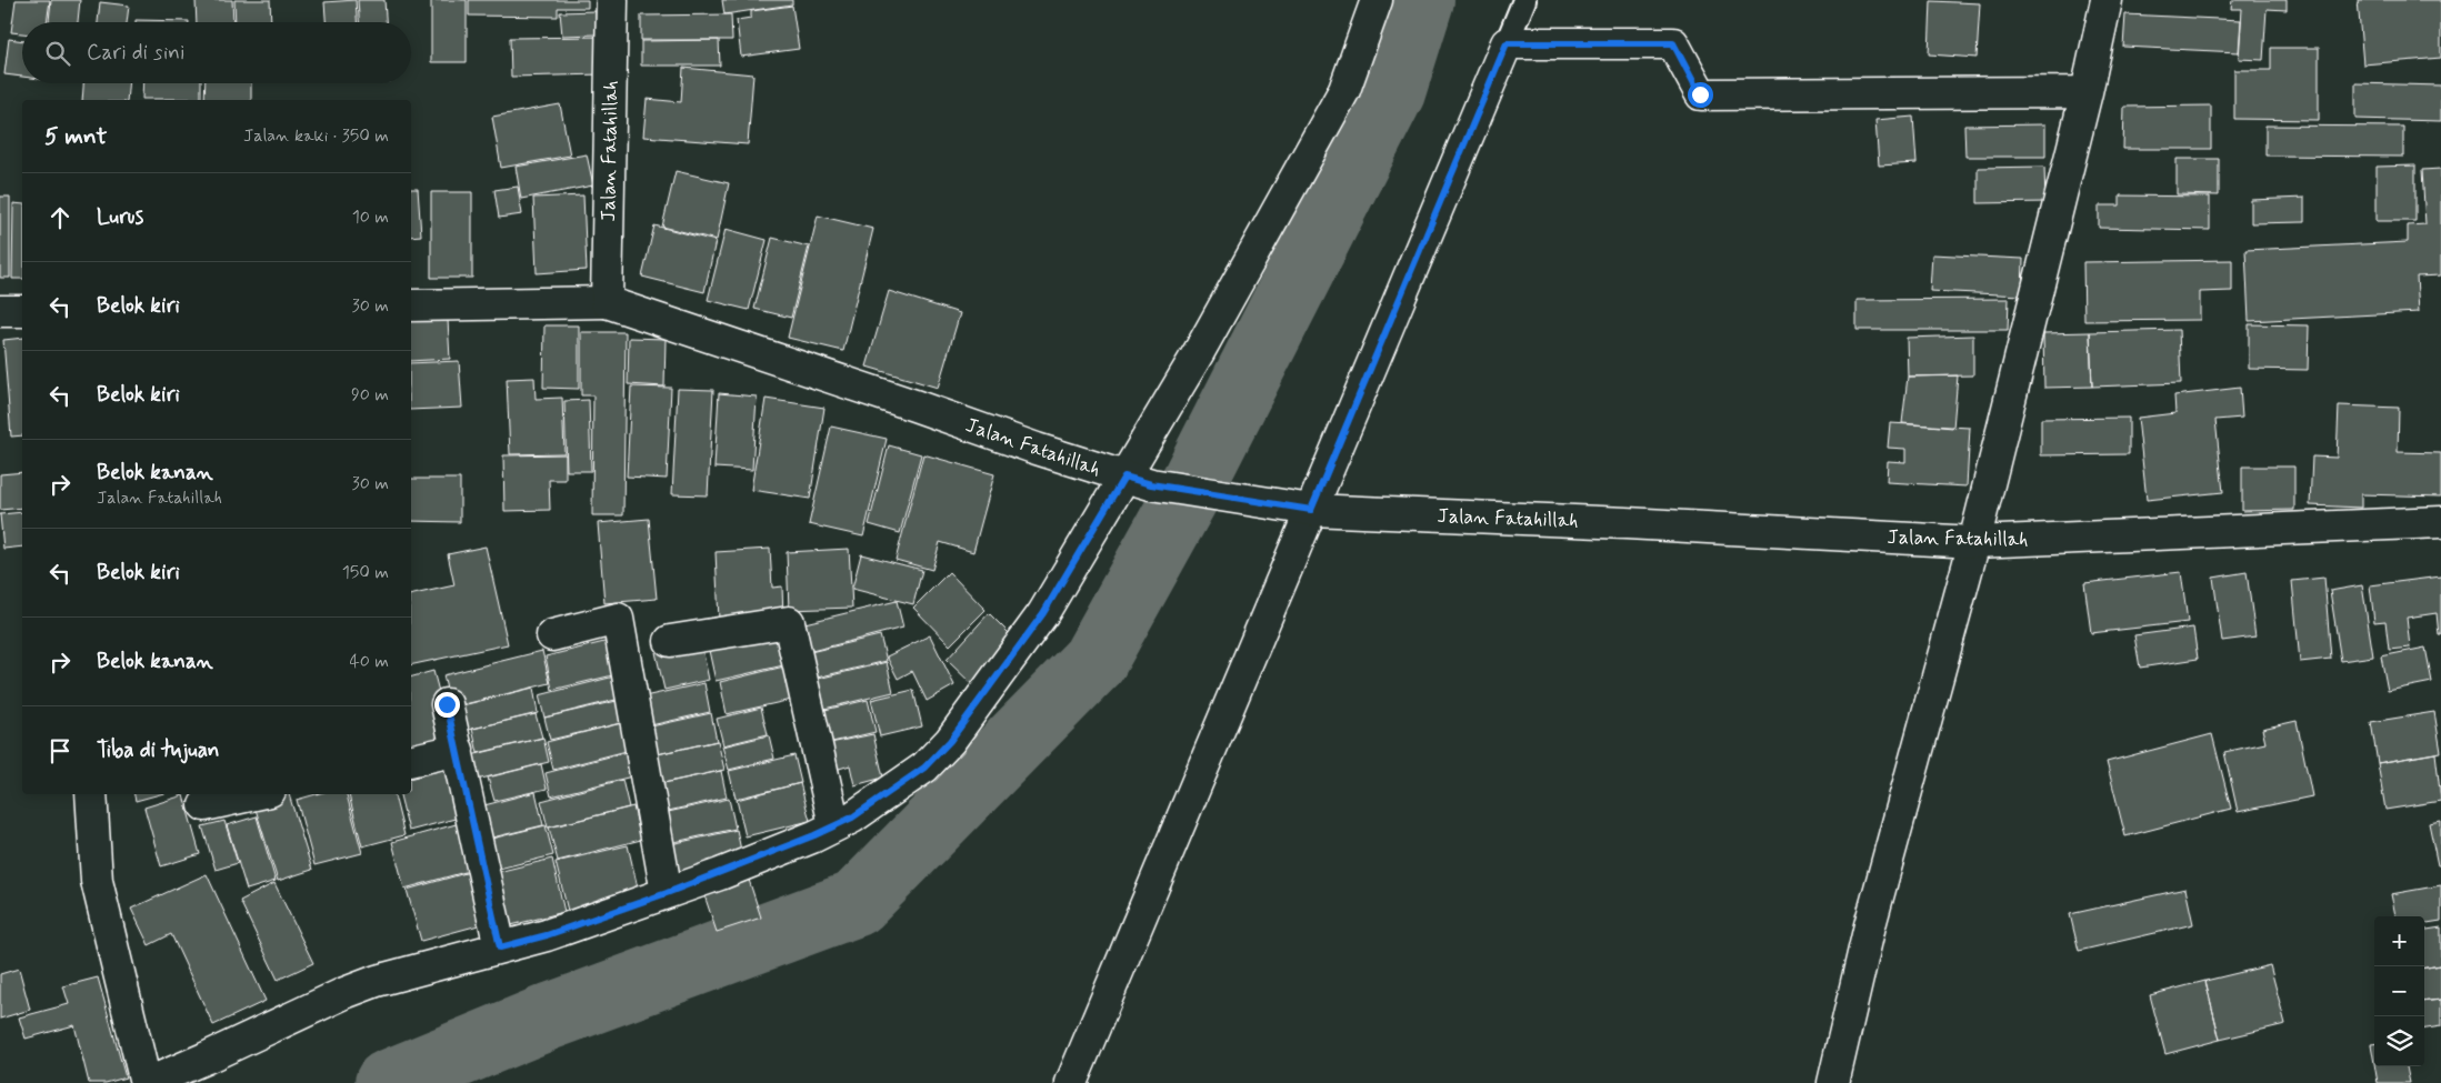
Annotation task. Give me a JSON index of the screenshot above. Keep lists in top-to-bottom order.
{
  "streets": {
    "street": ["Jalan Fatahillah"]
  },
  "page": {
    "search": "Cari di sini",
    "heading": ["5 mnt", "Jalan kaki · 350 m"],
    "list": [
      ["Lurus", "10 m"],
      ["Belok kiri", "30 m"],
      ["Belok kiri", "90 m"],
      ["Belok kanan", "Jalan Fatahillah", "30 m"],
      ["Belok kiri", "150 m"],
      ["Belok kanan", "40 m"],
      "Tiba di tujuan"
    ],
    "map_buttons": ["+", "−"]
  }
}
